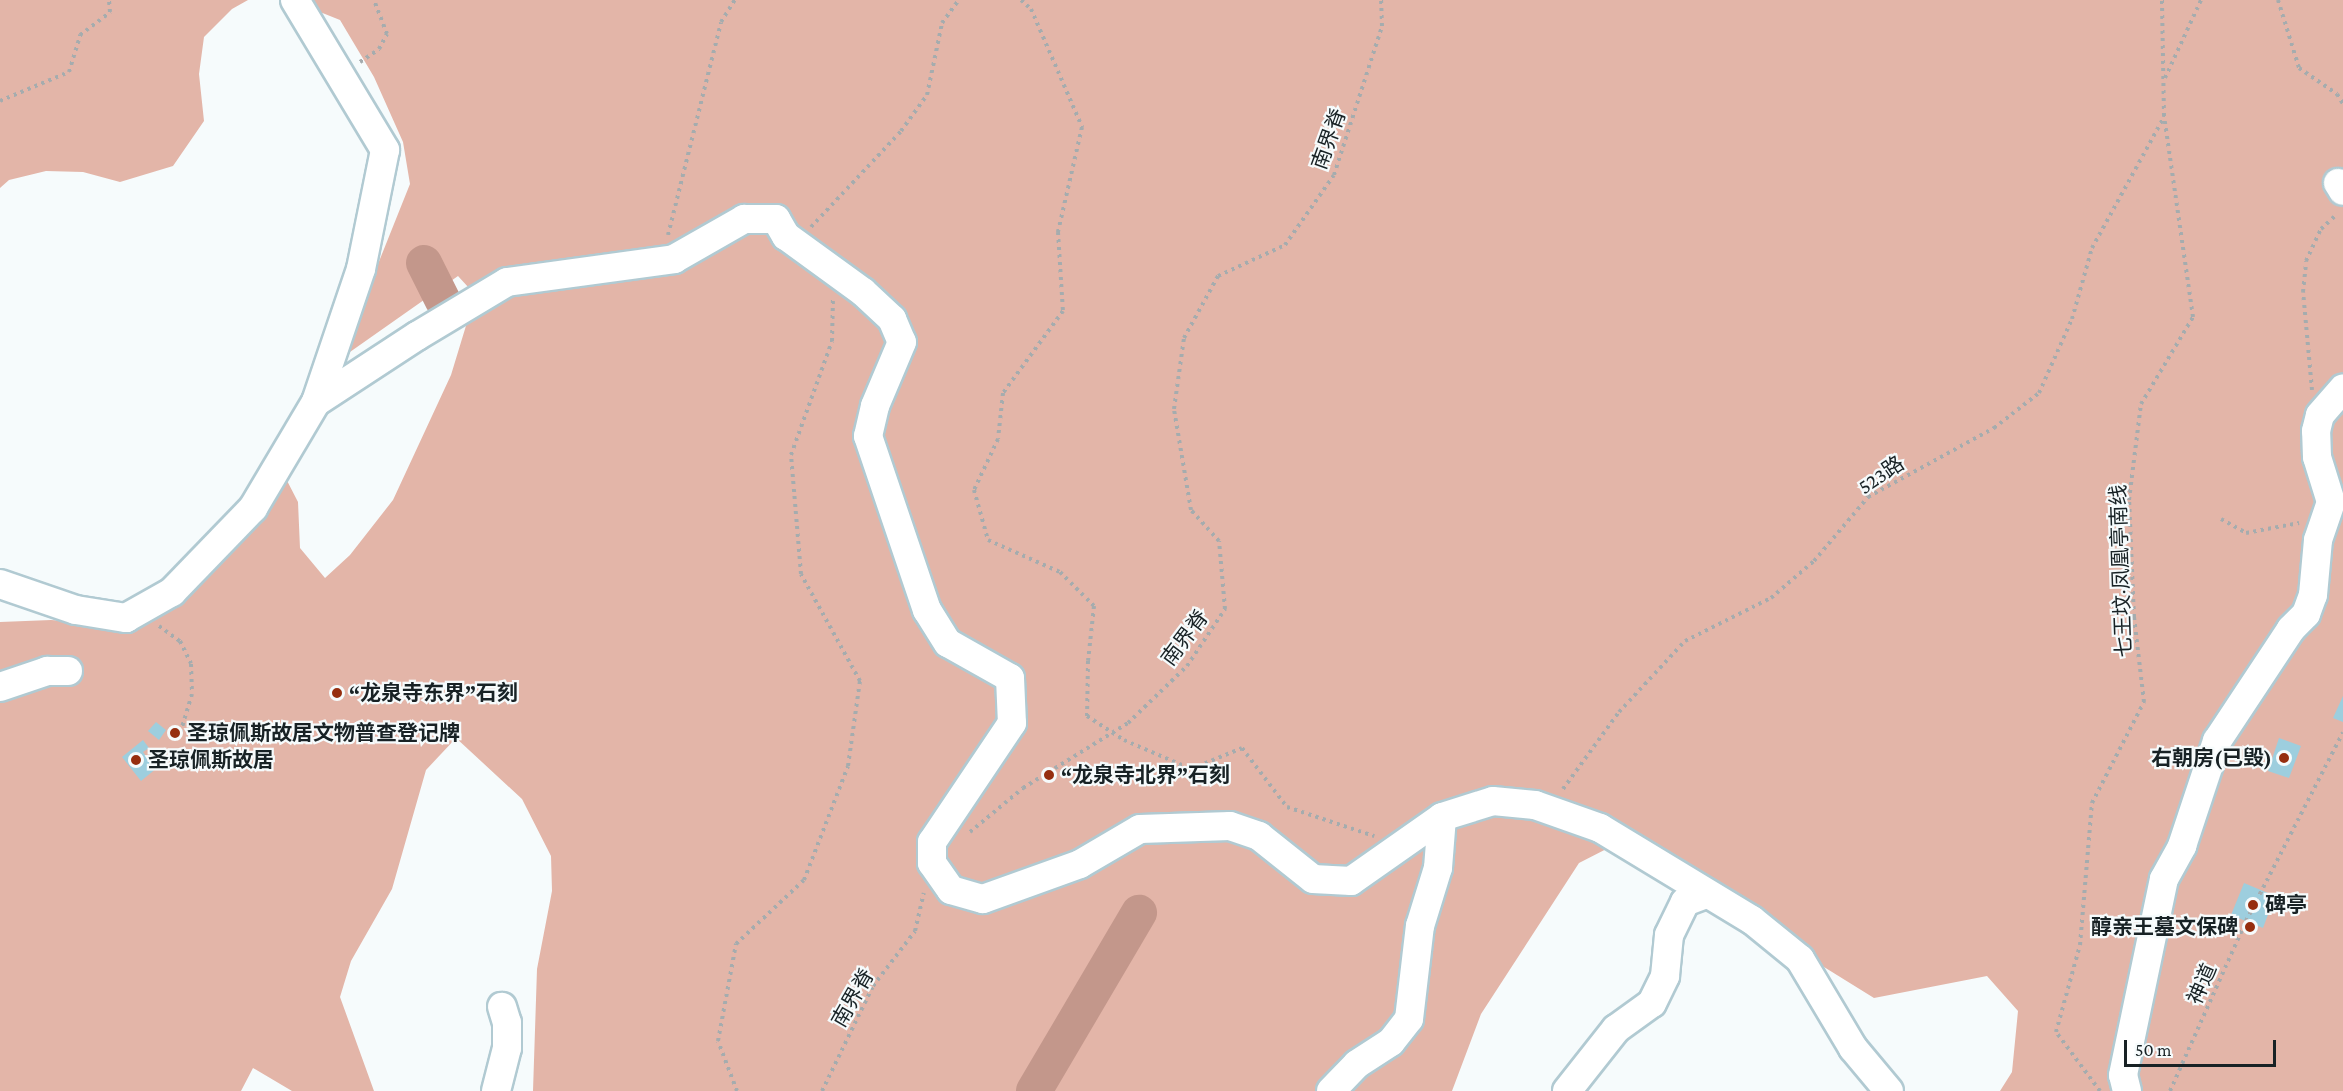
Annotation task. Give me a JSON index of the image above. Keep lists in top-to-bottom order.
{
  "streets": {
    "path": [
      "南界脊",
      "523路",
      "七王坟·凤凰亭南线",
      "神道"
    ]
  },
  "crossings": [
    ["523路", "七王坟·凤凰亭南线"]
  ],
  "places": [
    "“龙泉寺东界”石刻",
    "圣琼佩斯故居文物普查登记牌",
    "右朝房(已毁)",
    "圣琼佩斯故居",
    "“龙泉寺北界”石刻",
    "碑亭",
    "醇亲王墓文保碑"
  ],
  "scale_bar": "50 m"
}
